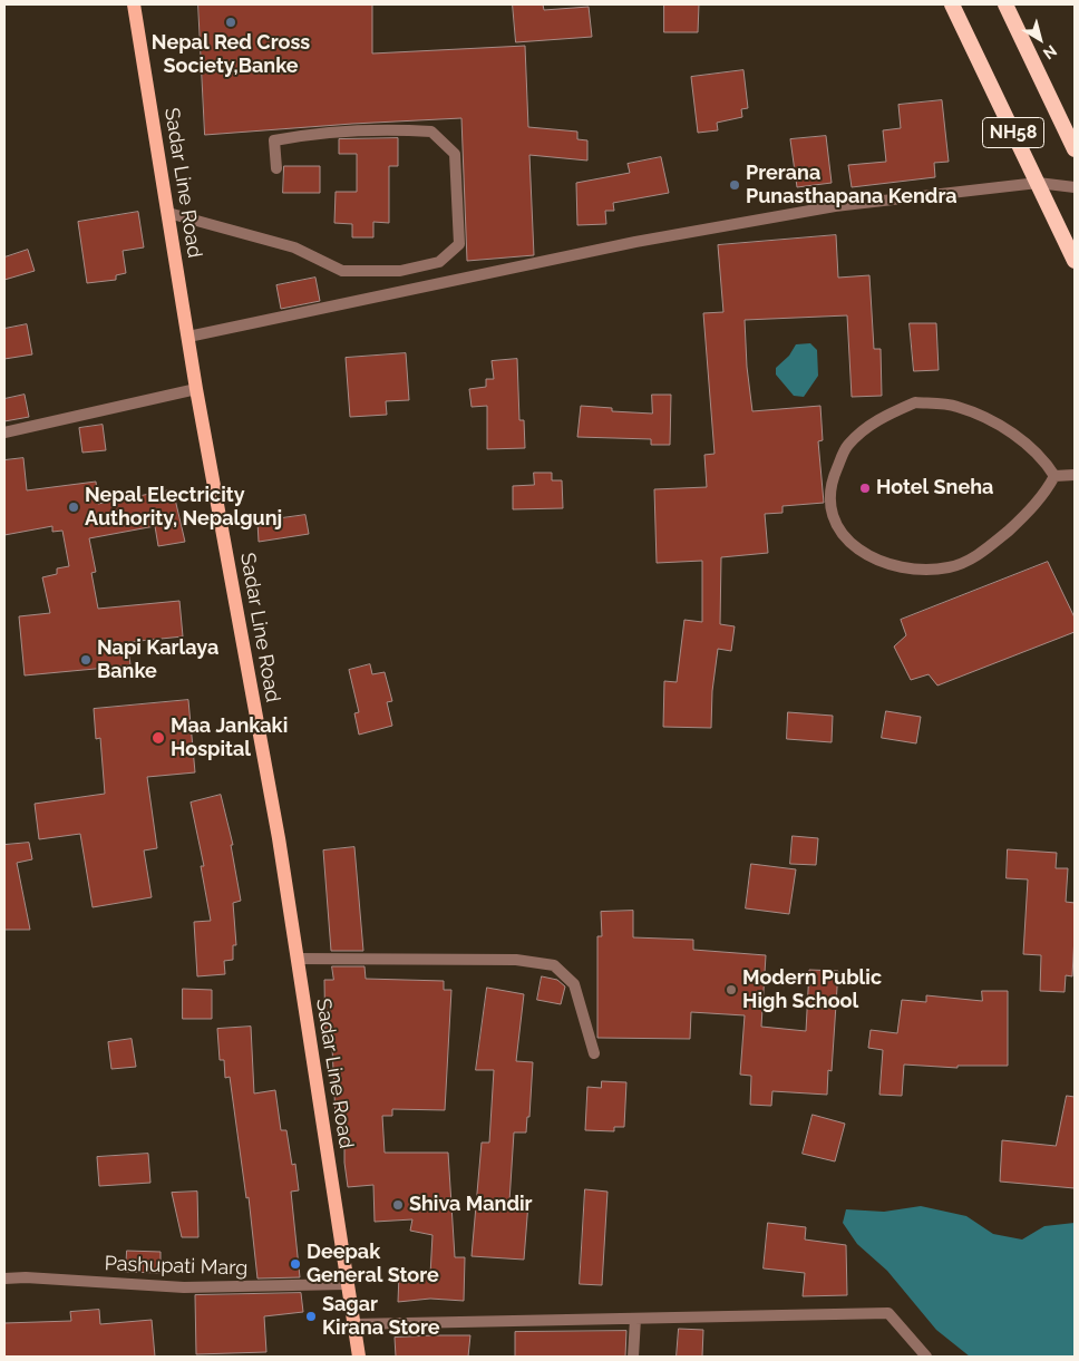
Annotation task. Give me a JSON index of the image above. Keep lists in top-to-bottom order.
{
  "streets": {
    "highway": ["NH58"],
    "main road": ["Sadar Line Road"],
    "street": ["Pashupati Marg"]
  },
  "crossings": [
    ["Sadar Line Road", "Pashupati Marg"]
  ],
  "places": [
    "Nepal Red Cross Society,Banke",
    "Prerana Punasthapana Kendra",
    "Hotel Sneha",
    "Nepal Electricity Authority, Nepalgunj",
    "Napi Karlaya Banke",
    "Maa Jankaki Hospital",
    "Modern Public High School",
    "Shiva Mandir",
    "Deepak General Store",
    "Sagar Kirana Store"
  ],
  "north": "bottom right"
}
